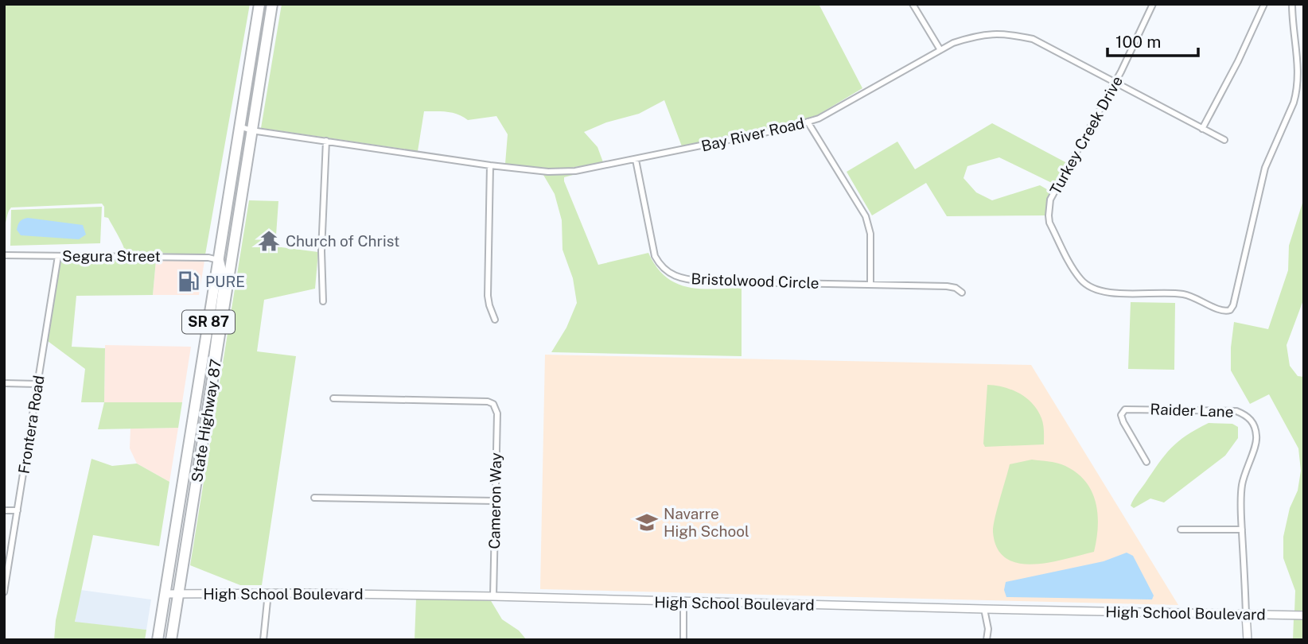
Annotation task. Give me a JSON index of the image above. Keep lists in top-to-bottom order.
{
  "streets": {
    "highway": ["SR 87", "State Highway 87"],
    "street": [
      "Bay River Road",
      "Turkey Creek Drive",
      "Segura Street",
      "Bristolwood Circle",
      "Raider Lane",
      "Frontera Road",
      "Cameron Way",
      "High School Boulevard"
    ]
  },
  "crossings": [
    ["Bay River Road", "Turkey Creek Drive"],
    ["Bay River Road", "Bristolwood Circle"],
    ["Bay River Road", "SR 87"],
    ["Bay River Road", "State Highway 87"],
    ["Segura Street", "SR 87"],
    ["Segura Street", "Frontera Road"],
    ["SR 87", "High School Boulevard"],
    ["Raider Lane", "High School Boulevard"],
    ["State Highway 87", "High School Boulevard"],
    ["Cameron Way", "High School Boulevard"]
  ],
  "places": {
    "temple": ["Church of Christ"],
    "fuel station": ["PURE"],
    "school or university": ["Navarre High School"]
  },
  "scale_bar": "100 m"
}
